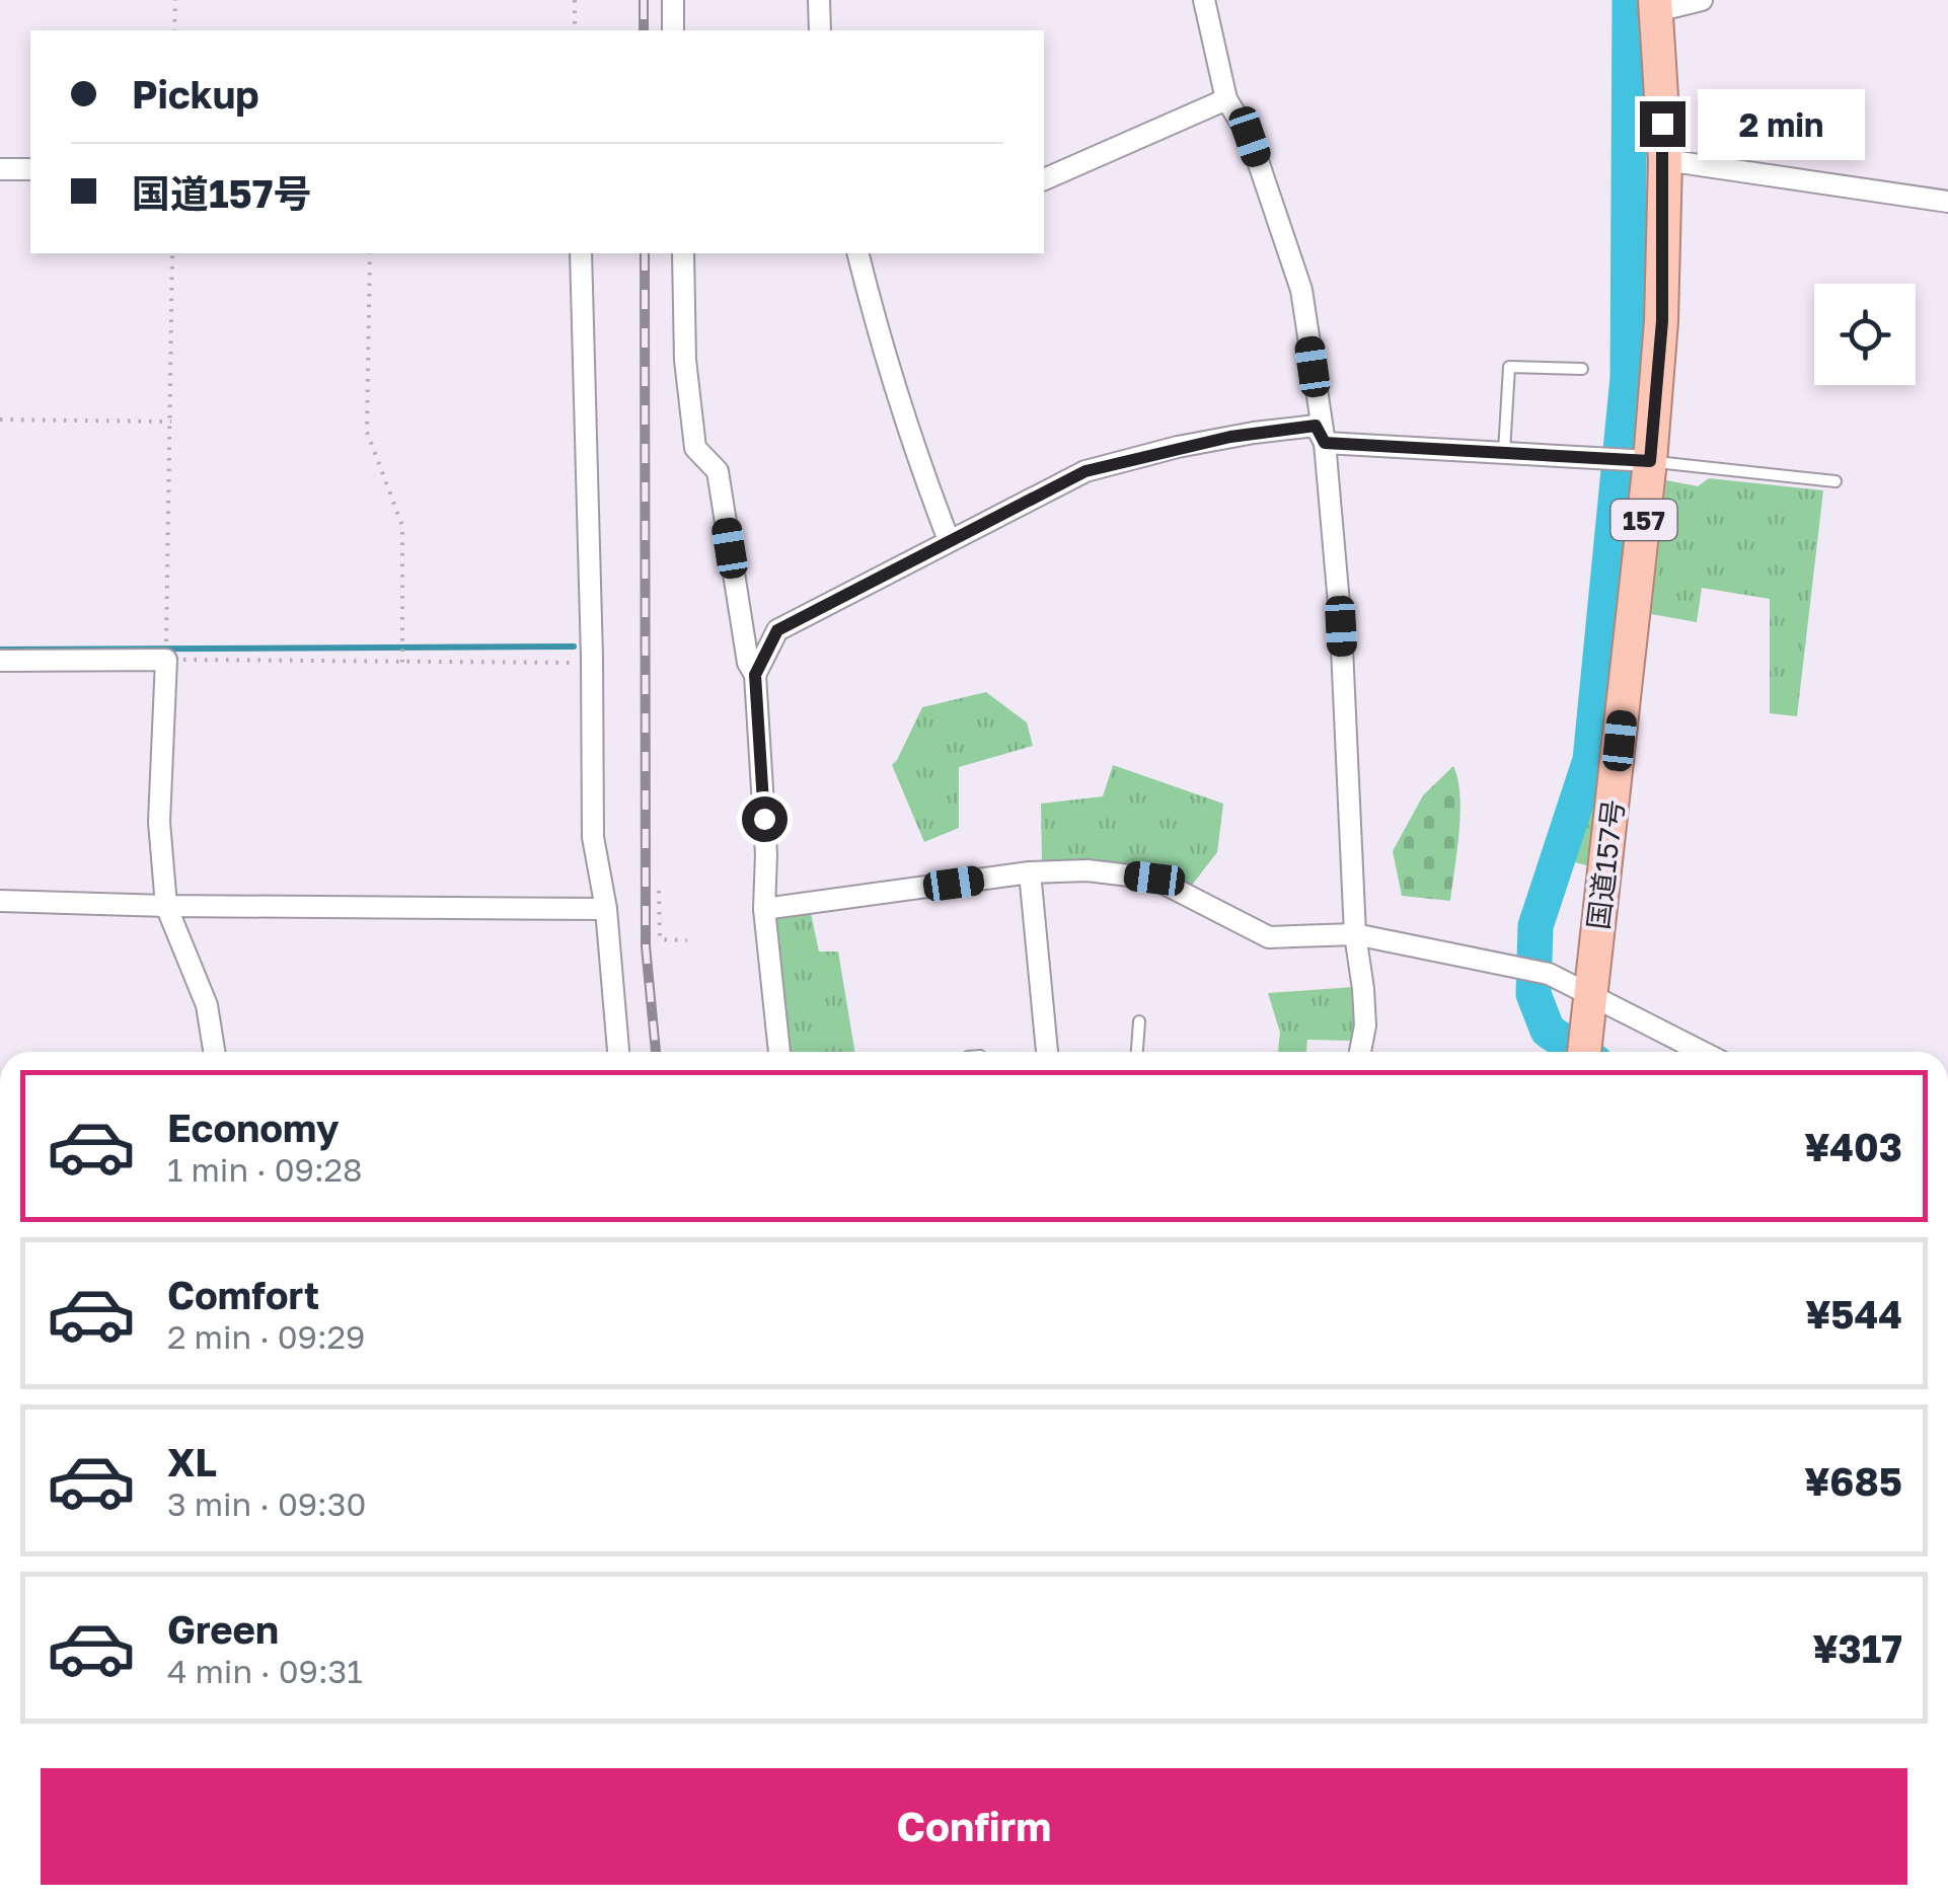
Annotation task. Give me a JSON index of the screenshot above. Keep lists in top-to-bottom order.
{
  "streets": {
    "highway": ["157", "国道157号"]
  },
  "page": {
    "banner": ["Pickup", "国道157号"],
    "bubble": "2 min",
    "list": [
      {
        "name": "Economy",
        "note": "1 min · 09:28",
        "value": "¥403"
      },
      {
        "name": "Comfort",
        "note": "2 min · 09:29",
        "value": "¥544"
      },
      {
        "name": "XL",
        "note": "3 min · 09:30",
        "value": "¥685"
      },
      {
        "name": "Green",
        "note": "4 min · 09:31",
        "value": "¥317"
      }
    ],
    "buttons": "Confirm"
  }
}
